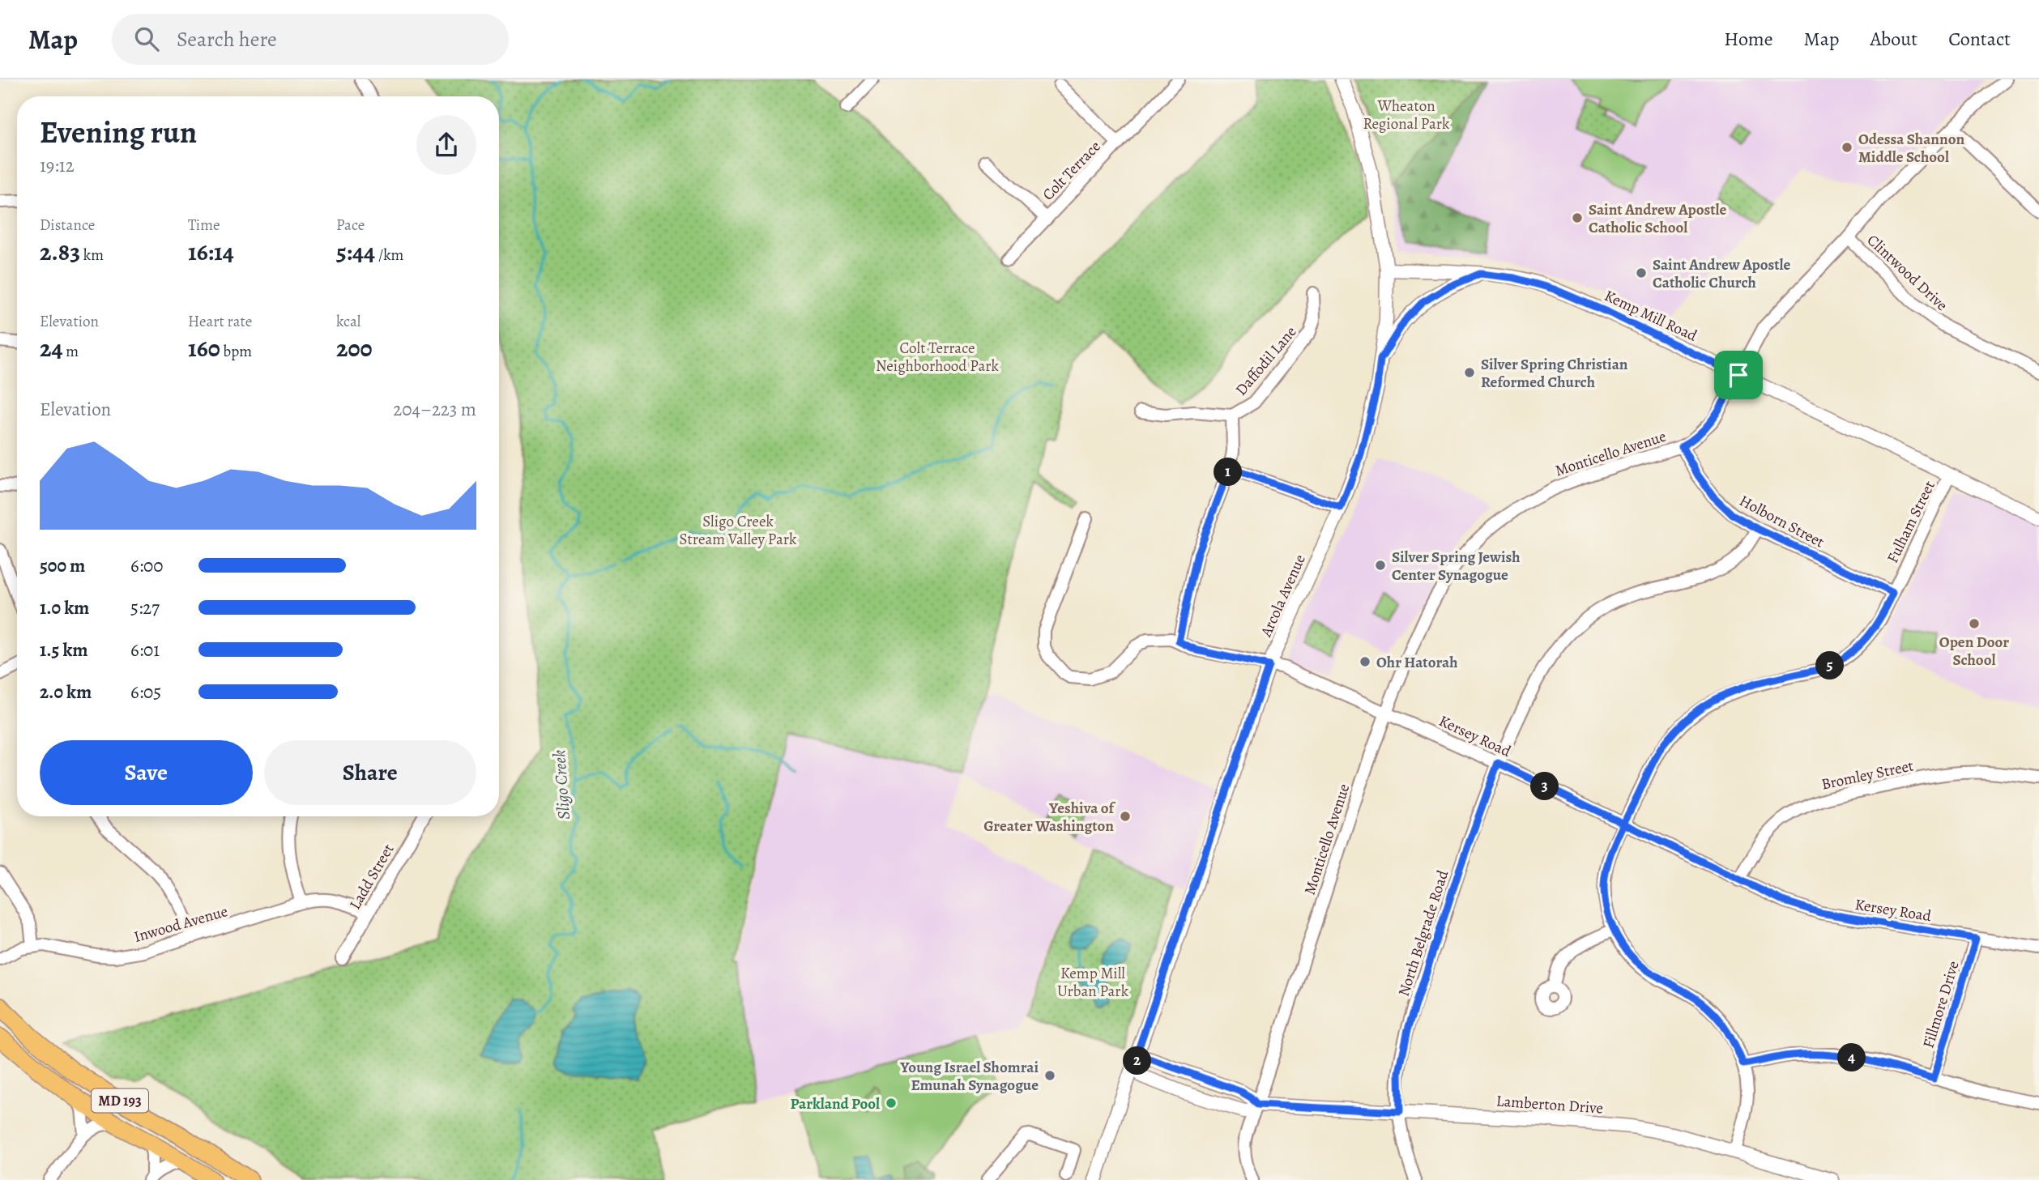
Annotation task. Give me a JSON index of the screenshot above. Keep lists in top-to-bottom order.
{
  "streets": {
    "main road": ["MD 193"],
    "street": [
      "Colt Terrace",
      "Clintwood Drive",
      "Kemp Mill Road",
      "Daffodil Lane",
      "Monticello Avenue",
      "Holborn Street",
      "Fulham Street",
      "Arcola Avenue",
      "Kersey Road",
      "Bromley Street",
      "Ladd Street",
      "Inwood Avenue",
      "North Belgrade Road",
      "Fillmore Drive",
      "Lamberton Drive"
    ]
  },
  "crossings": [
    ["Clintwood Drive", "Monticello Avenue"],
    ["Kemp Mill Road", "Monticello Avenue"],
    ["Kemp Mill Road", "Fulham Street"],
    ["Kemp Mill Road", "Arcola Avenue"],
    ["Monticello Avenue", "Holborn Street"],
    ["Monticello Avenue", "Kersey Road"],
    ["Monticello Avenue", "Lamberton Drive"],
    ["Holborn Street", "Fulham Street"],
    ["Holborn Street", "North Belgrade Road"],
    ["Fulham Street", "Kersey Road"],
    ["Fulham Street", "Lamberton Drive"],
    ["Arcola Avenue", "Kersey Road"],
    ["Arcola Avenue", "Lamberton Drive"],
    ["Kersey Road", "Bromley Street"],
    ["Kersey Road", "North Belgrade Road"],
    ["Kersey Road", "Fillmore Drive"],
    ["Ladd Street", "Inwood Avenue"],
    ["North Belgrade Road", "Lamberton Drive"]
  ],
  "water": ["Sligo Creek"],
  "parks": [
    "Wheaton Regional Park",
    "Colt Terrace Neighborhood Park",
    "Sligo Creek Stream Valley Park",
    "Kemp Mill Urban Park"
  ],
  "places": [
    "Odessa Shannon Middle School",
    "Saint Andrew Apostle Catholic School",
    "Saint Andrew Apostle Catholic Church",
    "Silver Spring Christian Reformed Church",
    "Silver Spring Jewish Center Synagogue",
    "Open Door School",
    "Ohr Hatorah",
    "Yeshiva of Greater Washington",
    "Young Israel Shomrai Emunah Synagogue",
    "Parkland Pool"
  ],
  "page": {
    "header": "Map",
    "search": "Search here",
    "nav": [
      "Home",
      "Map",
      "About",
      "Contact"
    ],
    "heading": ["Evening run", "19:12"],
    "stats": [
      ["Distance", "2.83 km"],
      ["Time", "16:14"],
      ["Pace", "5:44 /km"],
      ["Elevation", "24 m"],
      ["Heart rate", "160 bpm"],
      ["kcal", "200"]
    ],
    "chart": ["Elevation", "204–223 m"],
    "pins": [
      "1",
      "5",
      "3",
      "4",
      "2"
    ],
    "list": [
      {
        "name": "500 m",
        "note": "6:00"
      },
      {
        "name": "1.0 km",
        "note": "5:27"
      },
      {
        "name": "1.5 km",
        "note": "6:01"
      },
      {
        "name": "2.0 km",
        "note": "6:05"
      }
    ],
    "buttons": ["Save", "Share"]
  }
}
